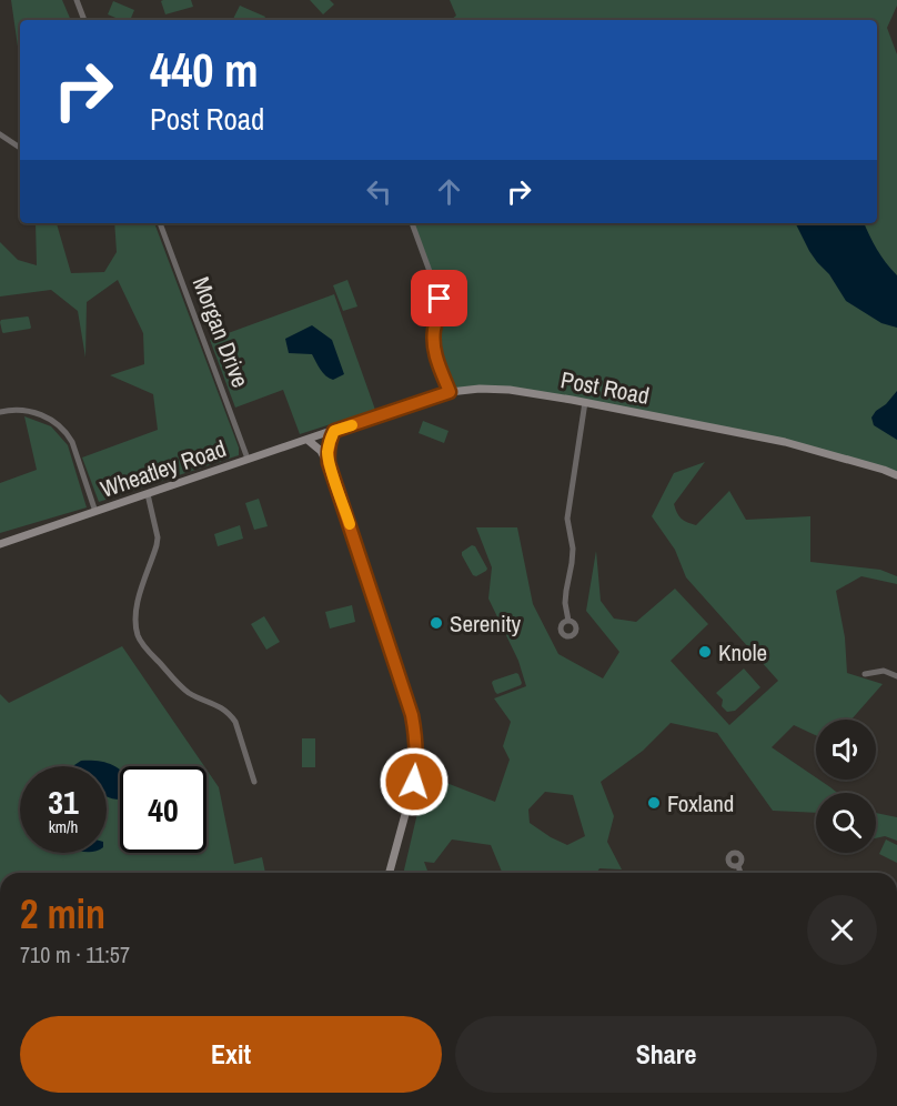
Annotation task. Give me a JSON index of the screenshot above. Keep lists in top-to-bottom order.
{
  "streets": {
    "main road": ["Post Road", "Wheatley Road"],
    "street": ["Morgan Drive"]
  },
  "crossings": [
    ["Morgan Drive", "Wheatley Road"],
    ["Post Road", "Wheatley Road"]
  ],
  "places": ["Serenity", "Knole", "Foxland"],
  "page": {
    "turn": ["440 m", "Post Road"],
    "speed": "31 km/h",
    "limit": "40",
    "heading": ["2 min", "710 m · 11:57"],
    "buttons": ["Exit", "Share"]
  }
}
